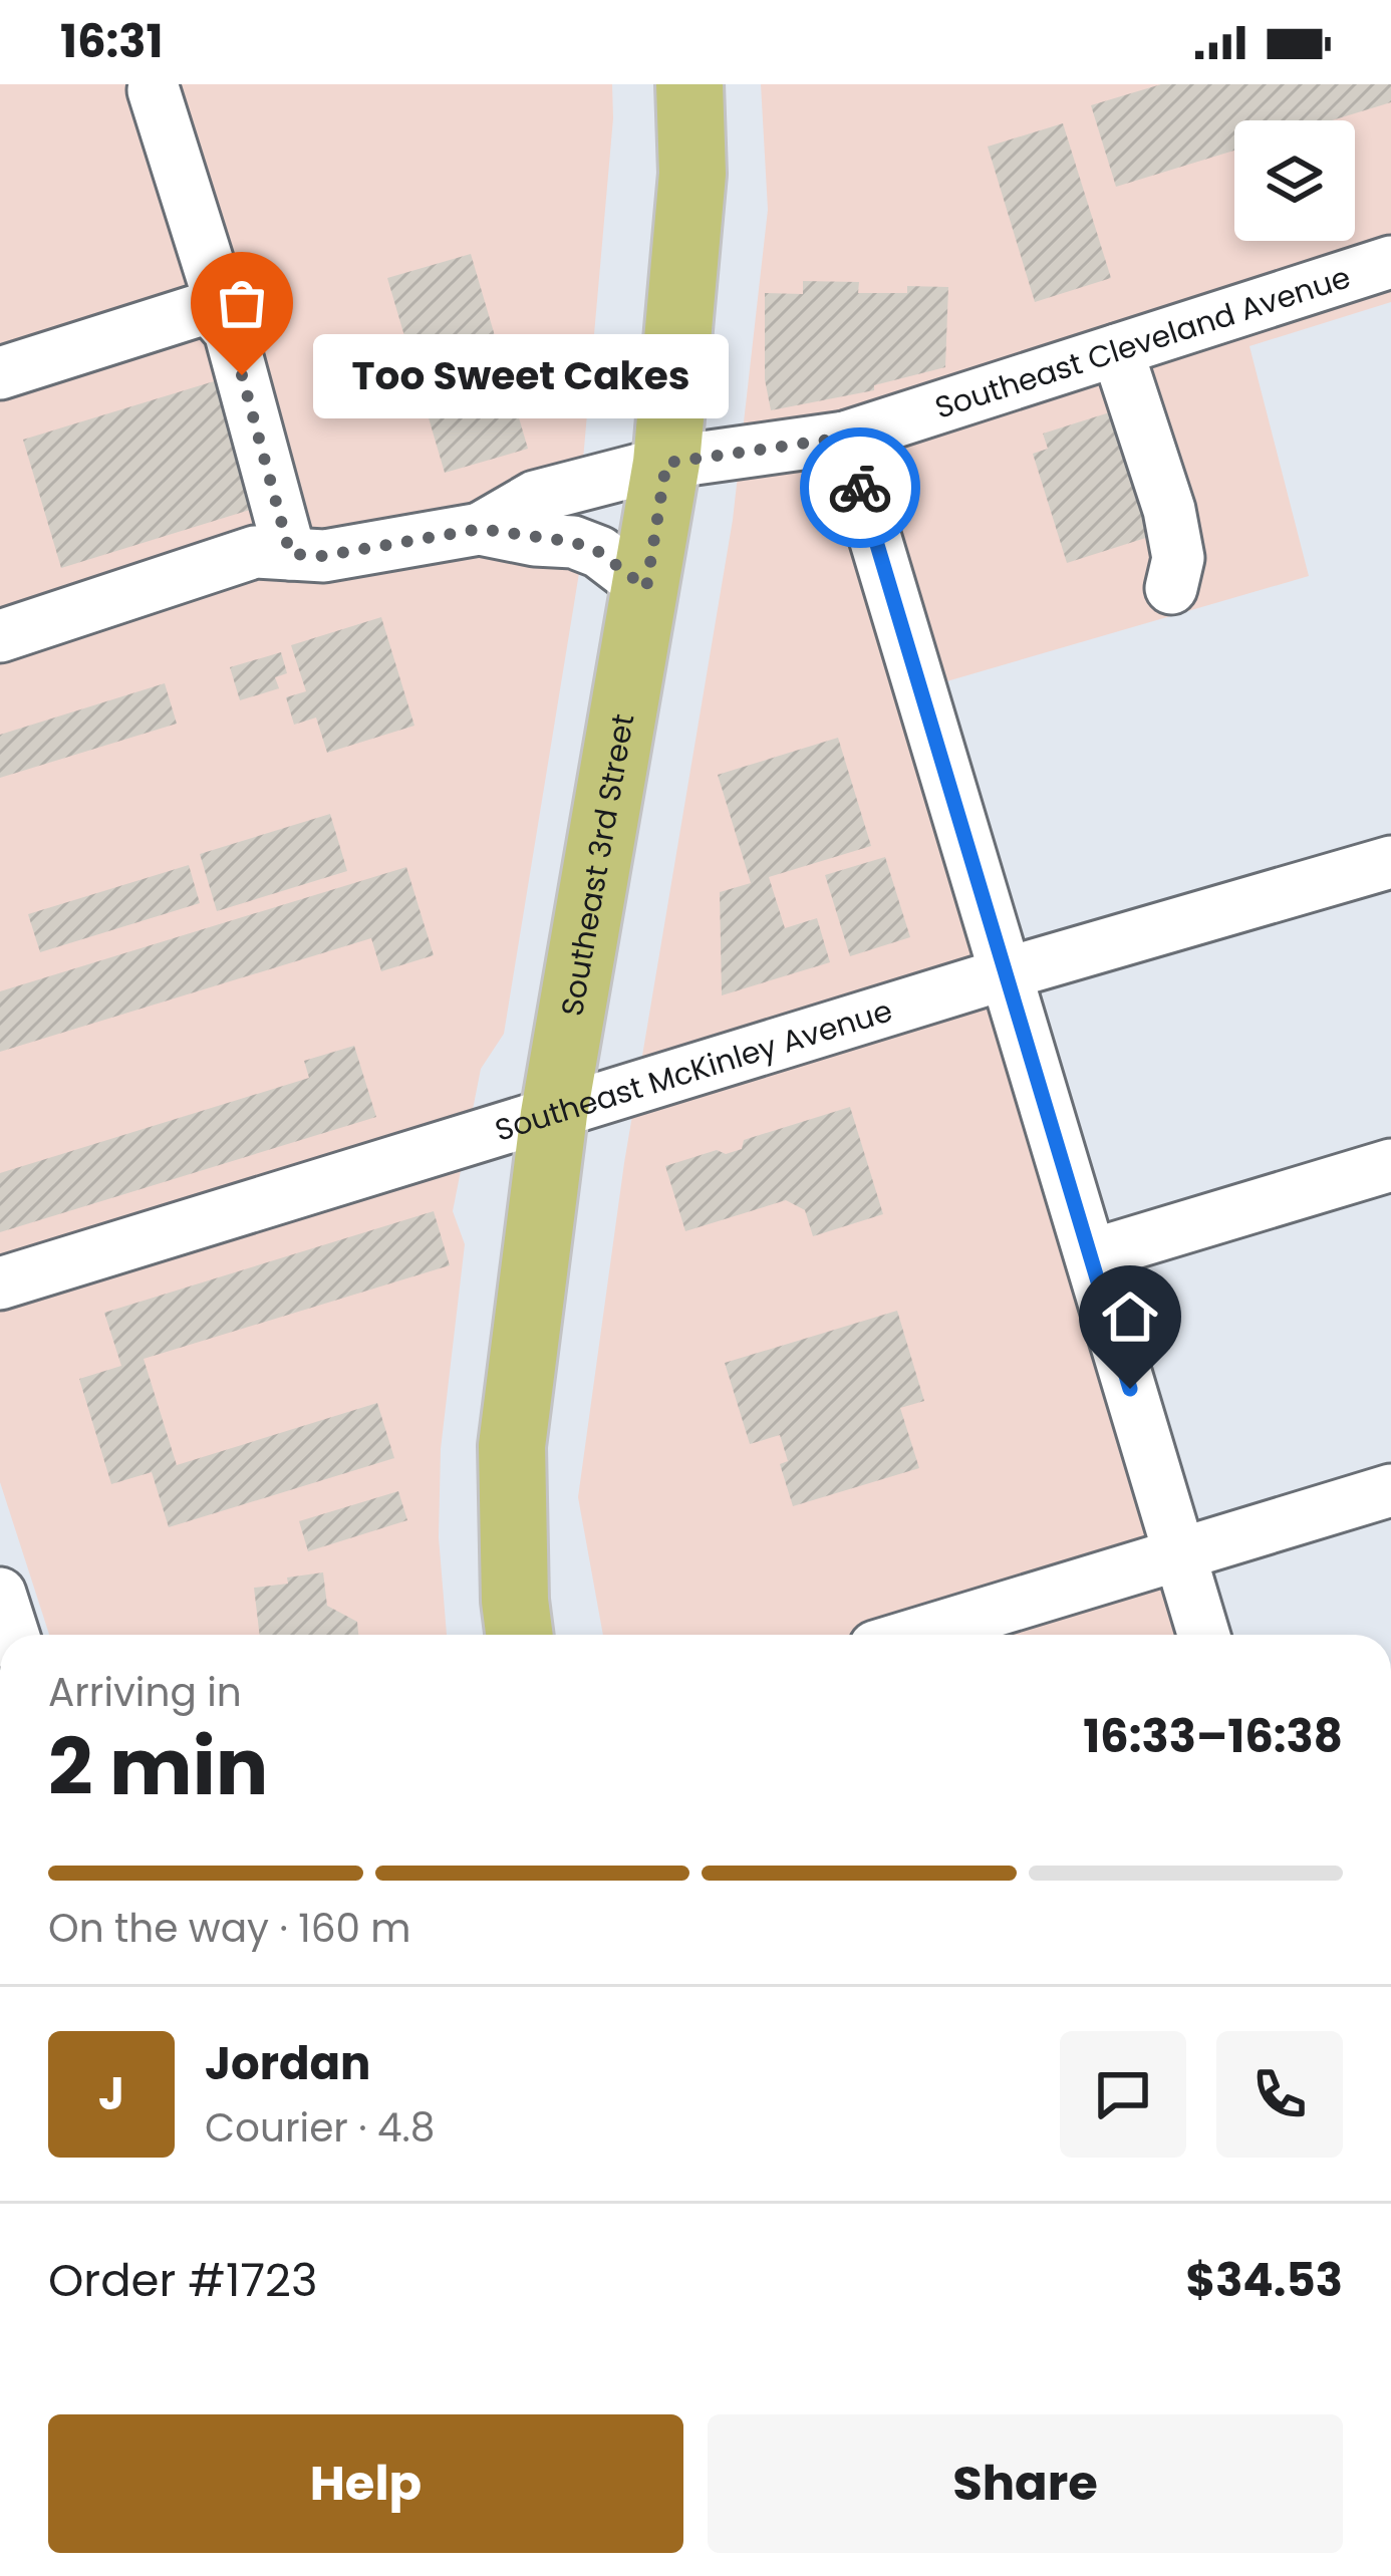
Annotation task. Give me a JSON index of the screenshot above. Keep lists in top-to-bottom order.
{
  "streets": {
    "main road": ["Southeast 3rd Street"],
    "street": ["Southeast Cleveland Avenue", "Southeast McKinley Avenue"]
  },
  "crossings": [
    ["Southeast Cleveland Avenue", "Southeast 3rd Street"],
    ["Southeast 3rd Street", "Southeast McKinley Avenue"]
  ],
  "places": ["Too Sweet Cakes"],
  "page": {
    "status": "16:31",
    "bubble": "Too Sweet Cakes",
    "heading": ["2 min", "Arriving in", "16:33–16:38"],
    "panel": [
      "Jordan",
      "Courier · 4.8",
      "Order #1723",
      "$34.53"
    ],
    "bar": "On the way · 160 m",
    "round": "J",
    "buttons": ["Help", "Share"]
  }
}
